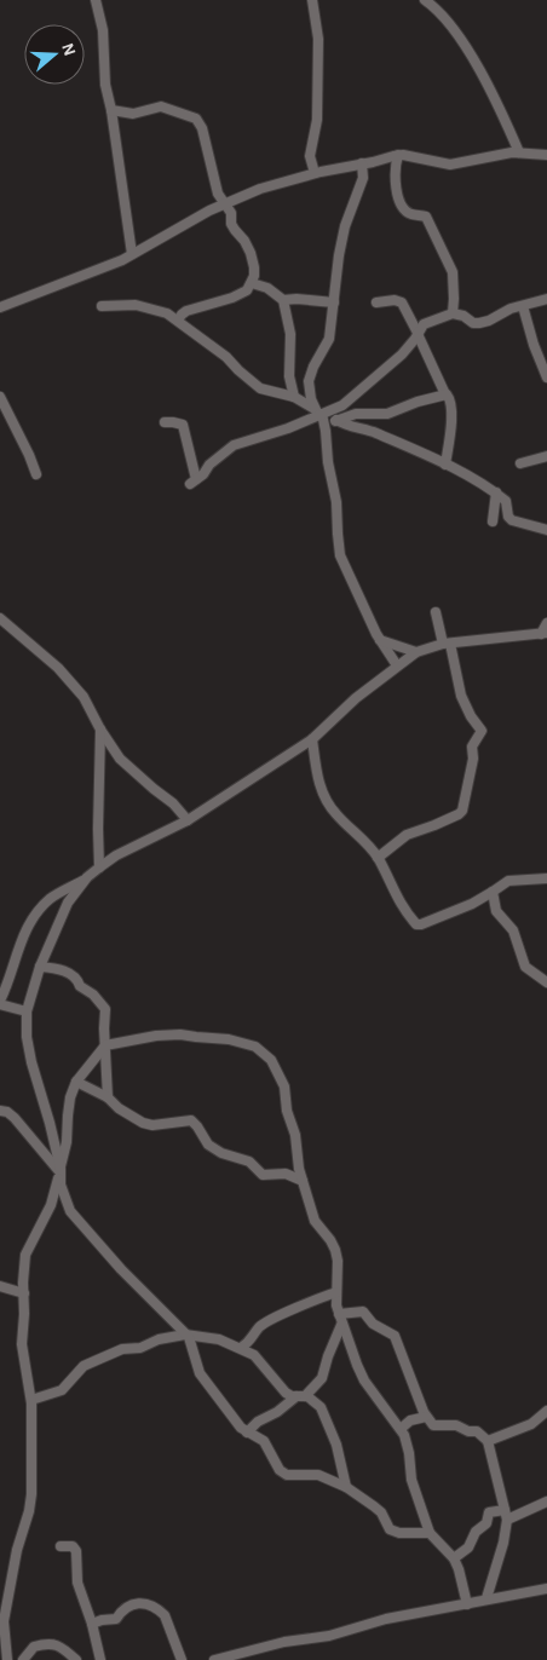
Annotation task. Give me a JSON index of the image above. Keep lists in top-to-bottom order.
{
  "north": "right"
}
